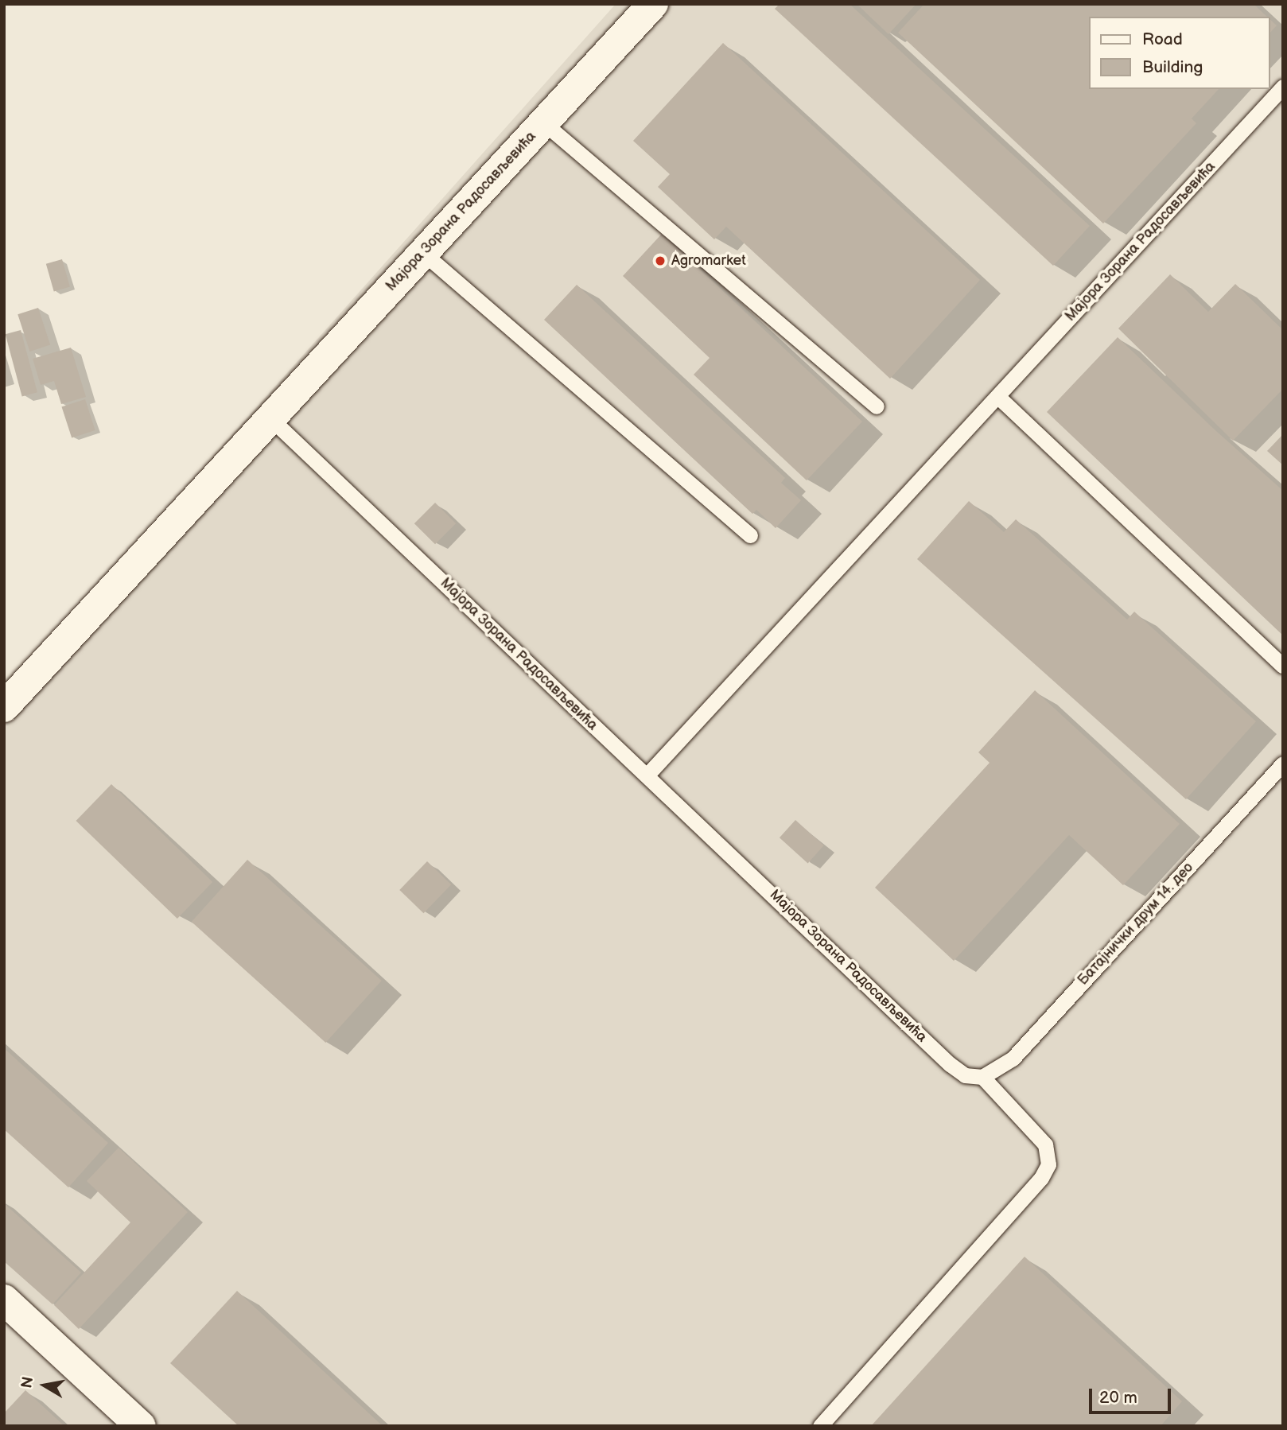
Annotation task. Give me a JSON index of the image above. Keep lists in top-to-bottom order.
{
  "streets": {
    "main road": ["Мајора Зорана Радосављевића"],
    "lane": ["Батајнички друм 14. део"]
  },
  "crossings": [
    ["Мајора Зорана Радосављевића", "Батајнички друм 14. део"]
  ],
  "places": ["Agromarket"],
  "legend": ["Road", "Building"],
  "scale_bar": "20 m",
  "north": "left"
}
